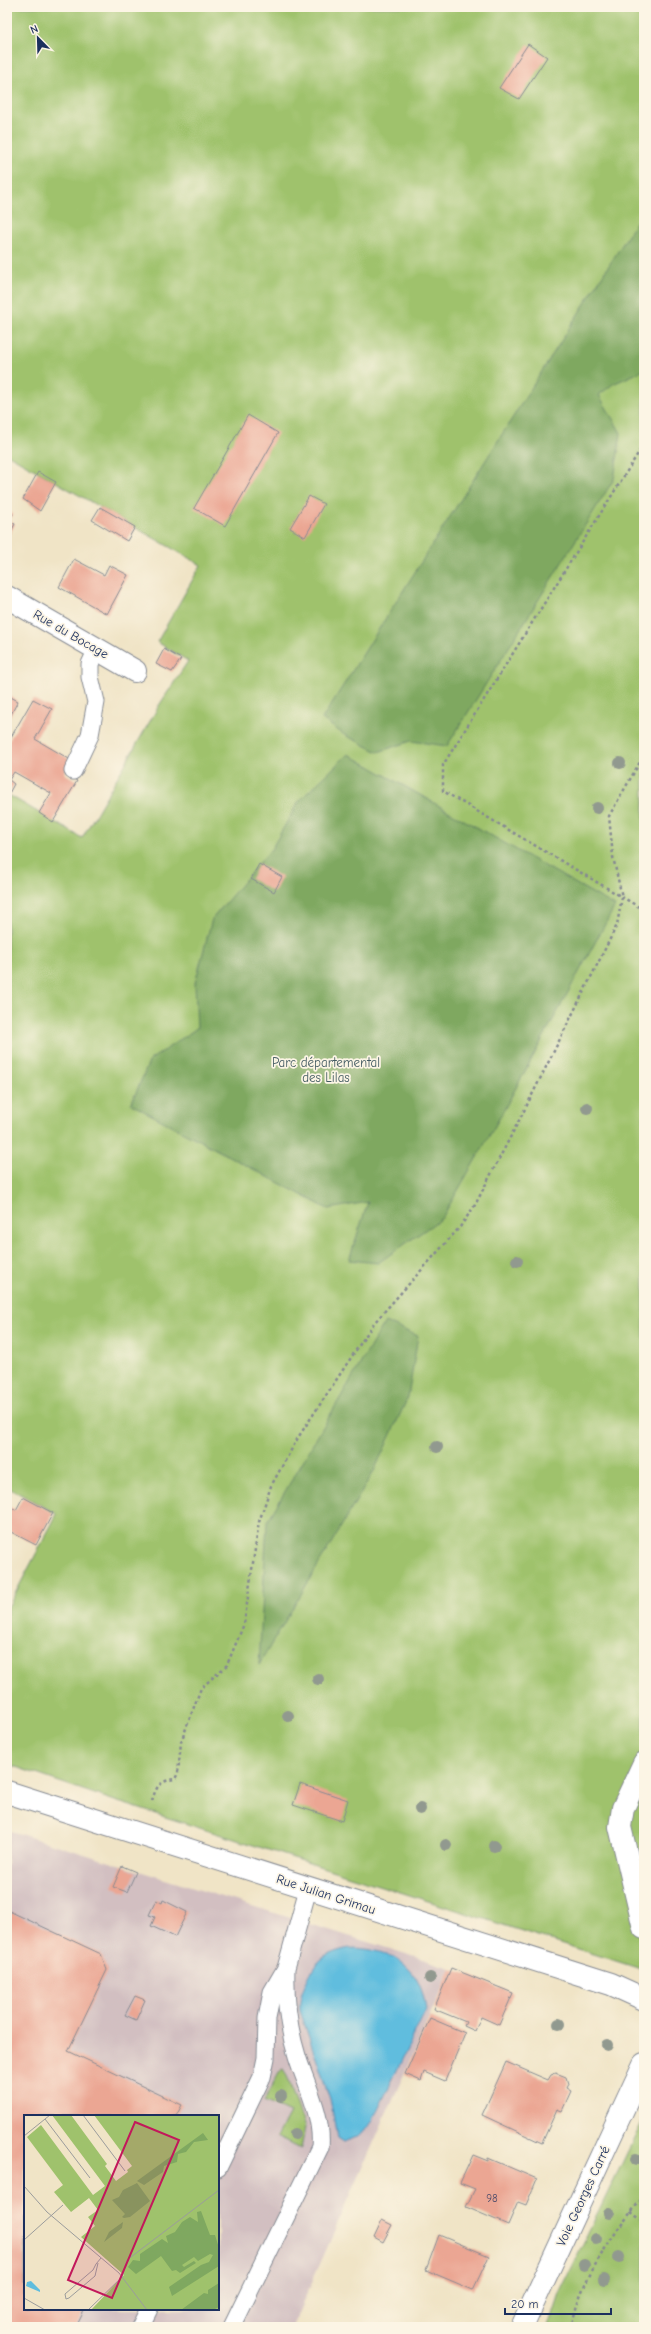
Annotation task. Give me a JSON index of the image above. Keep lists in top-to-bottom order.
{
  "streets": {
    "street": ["Rue du Bocage", "Rue Julian Grimau", "Voie Georges Carré"]
  },
  "parks": ["Parc départemental des Lilas"],
  "house_numbers": ["98"],
  "scale_bar": "20 m",
  "north": "top left"
}
